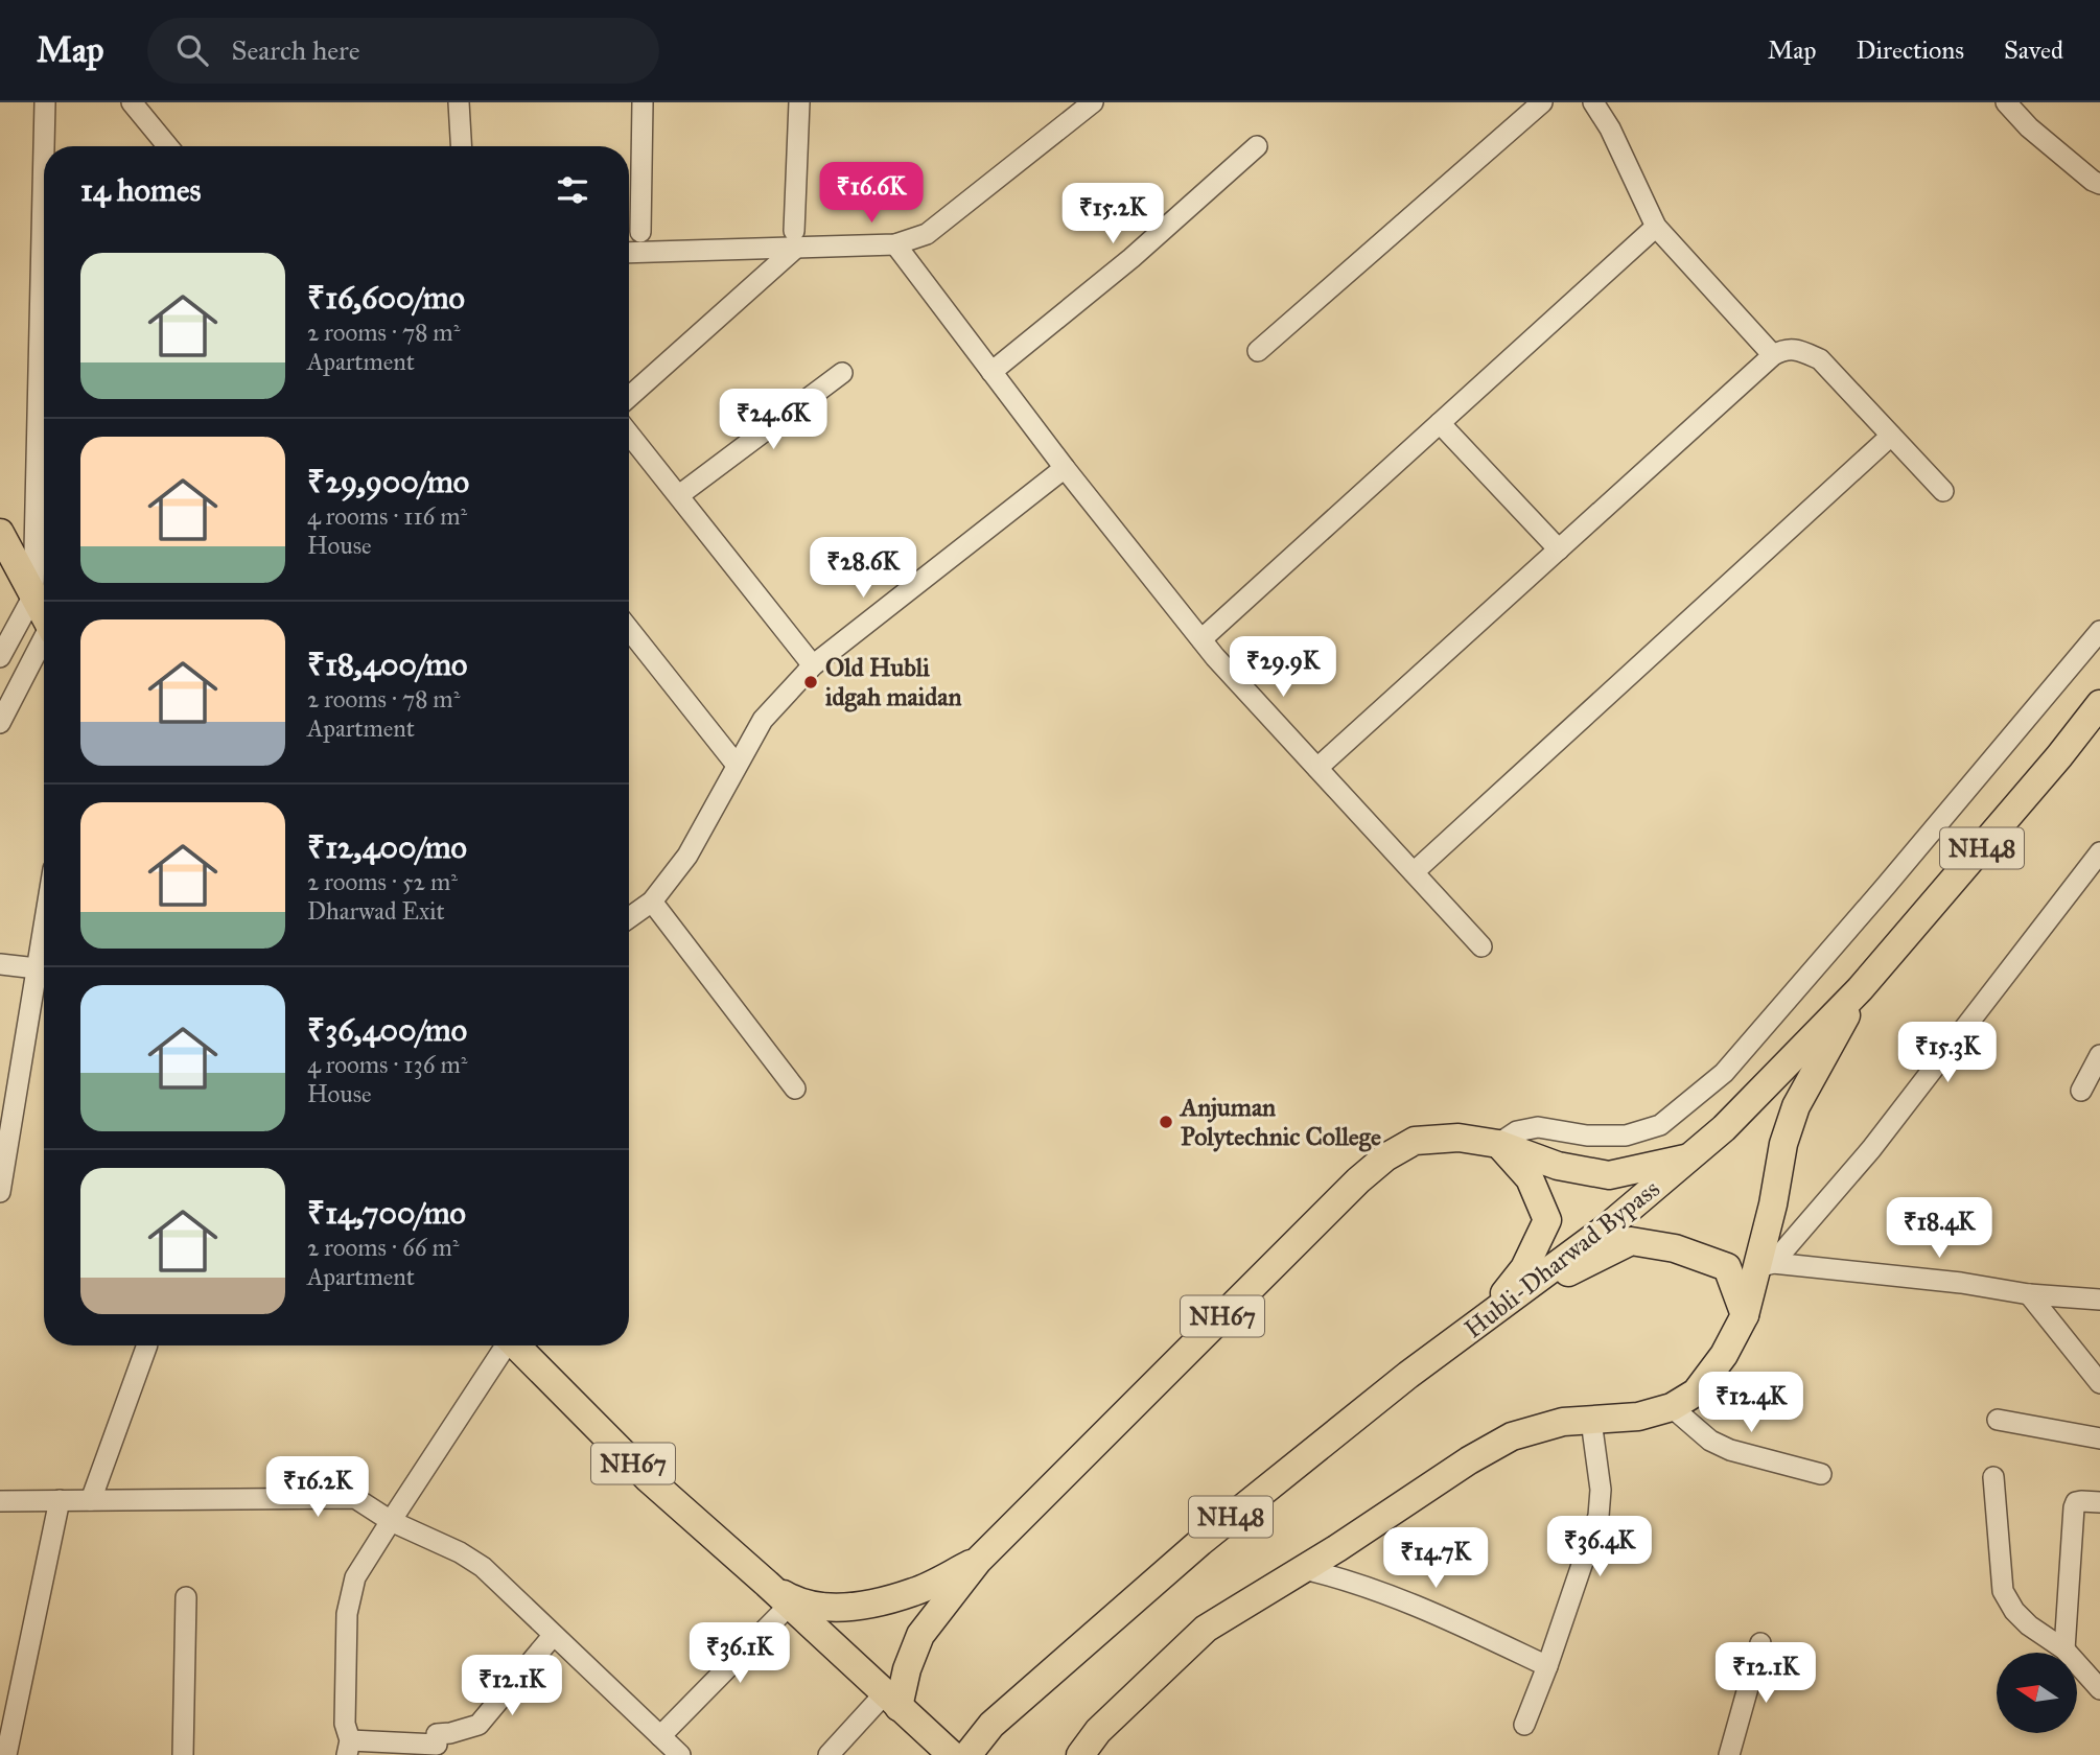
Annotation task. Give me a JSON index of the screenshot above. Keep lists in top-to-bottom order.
{
  "streets": {
    "highway": ["NH48", "Hubli-Dharwad Bypass", "NH67"]
  },
  "places": ["Old Hubli idgah maidan", "Anjuman Polytechnic College"],
  "north": "left",
  "page": {
    "header": "Map",
    "search": "Search here",
    "nav": ["Map", "Directions", "Saved"],
    "heading": "14 homes",
    "price": [
      "₹16.6K",
      "₹15.2K",
      "₹24.6K",
      "₹28.6K",
      "₹29.9K",
      "₹15.3K",
      "₹18.4K",
      "₹12.4K",
      "₹16.2K",
      "₹36.4K",
      "₹14.7K",
      "₹36.1K",
      "₹12.1K",
      "₹12.1K"
    ],
    "list": [
      {
        "name": "₹16,600/mo",
        "note": "2 rooms · 78 m² · Apartment"
      },
      {
        "name": "₹29,900/mo",
        "note": "4 rooms · 116 m² · House"
      },
      {
        "name": "₹18,400/mo",
        "note": "2 rooms · 78 m² · Apartment"
      },
      {
        "name": "₹12,400/mo",
        "note": "2 rooms · 52 m² · Dharwad Exit"
      },
      {
        "name": "₹36,400/mo",
        "note": "4 rooms · 136 m² · House"
      },
      {
        "name": "₹14,700/mo",
        "note": "2 rooms · 66 m² · Apartment"
      }
    ]
  }
}
